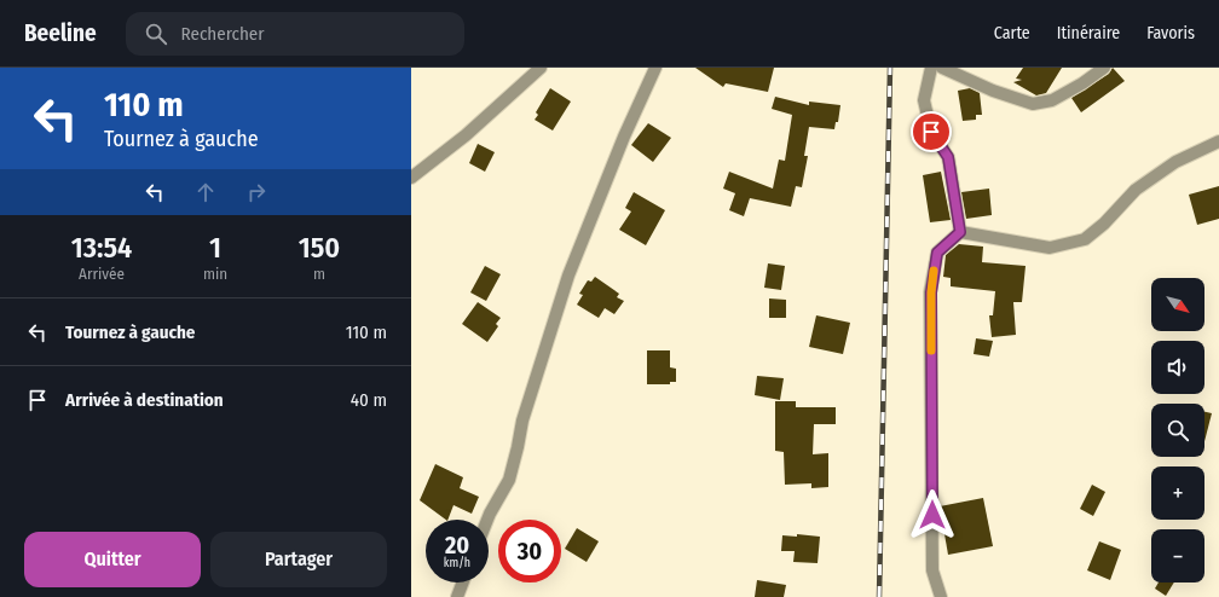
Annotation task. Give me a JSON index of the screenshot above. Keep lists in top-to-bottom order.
{
  "north": "bottom right",
  "page": {
    "header": "Beeline",
    "search": "Rechercher",
    "nav": ["Carte", "Itinéraire", "Favoris"],
    "turn": ["110 m", "Tournez à gauche"],
    "eta": [
      "13:54",
      "Arrivée",
      "1",
      "min",
      "150",
      "m"
    ],
    "map_buttons": ["+", "−"],
    "list": [
      {
        "name": "Tournez à gauche",
        "value": "110 m"
      },
      {
        "name": "Arrivée à destination",
        "value": "40 m"
      }
    ],
    "speed": "20 km/h",
    "limit": "30",
    "buttons": ["Quitter", "Partager"]
  }
}
